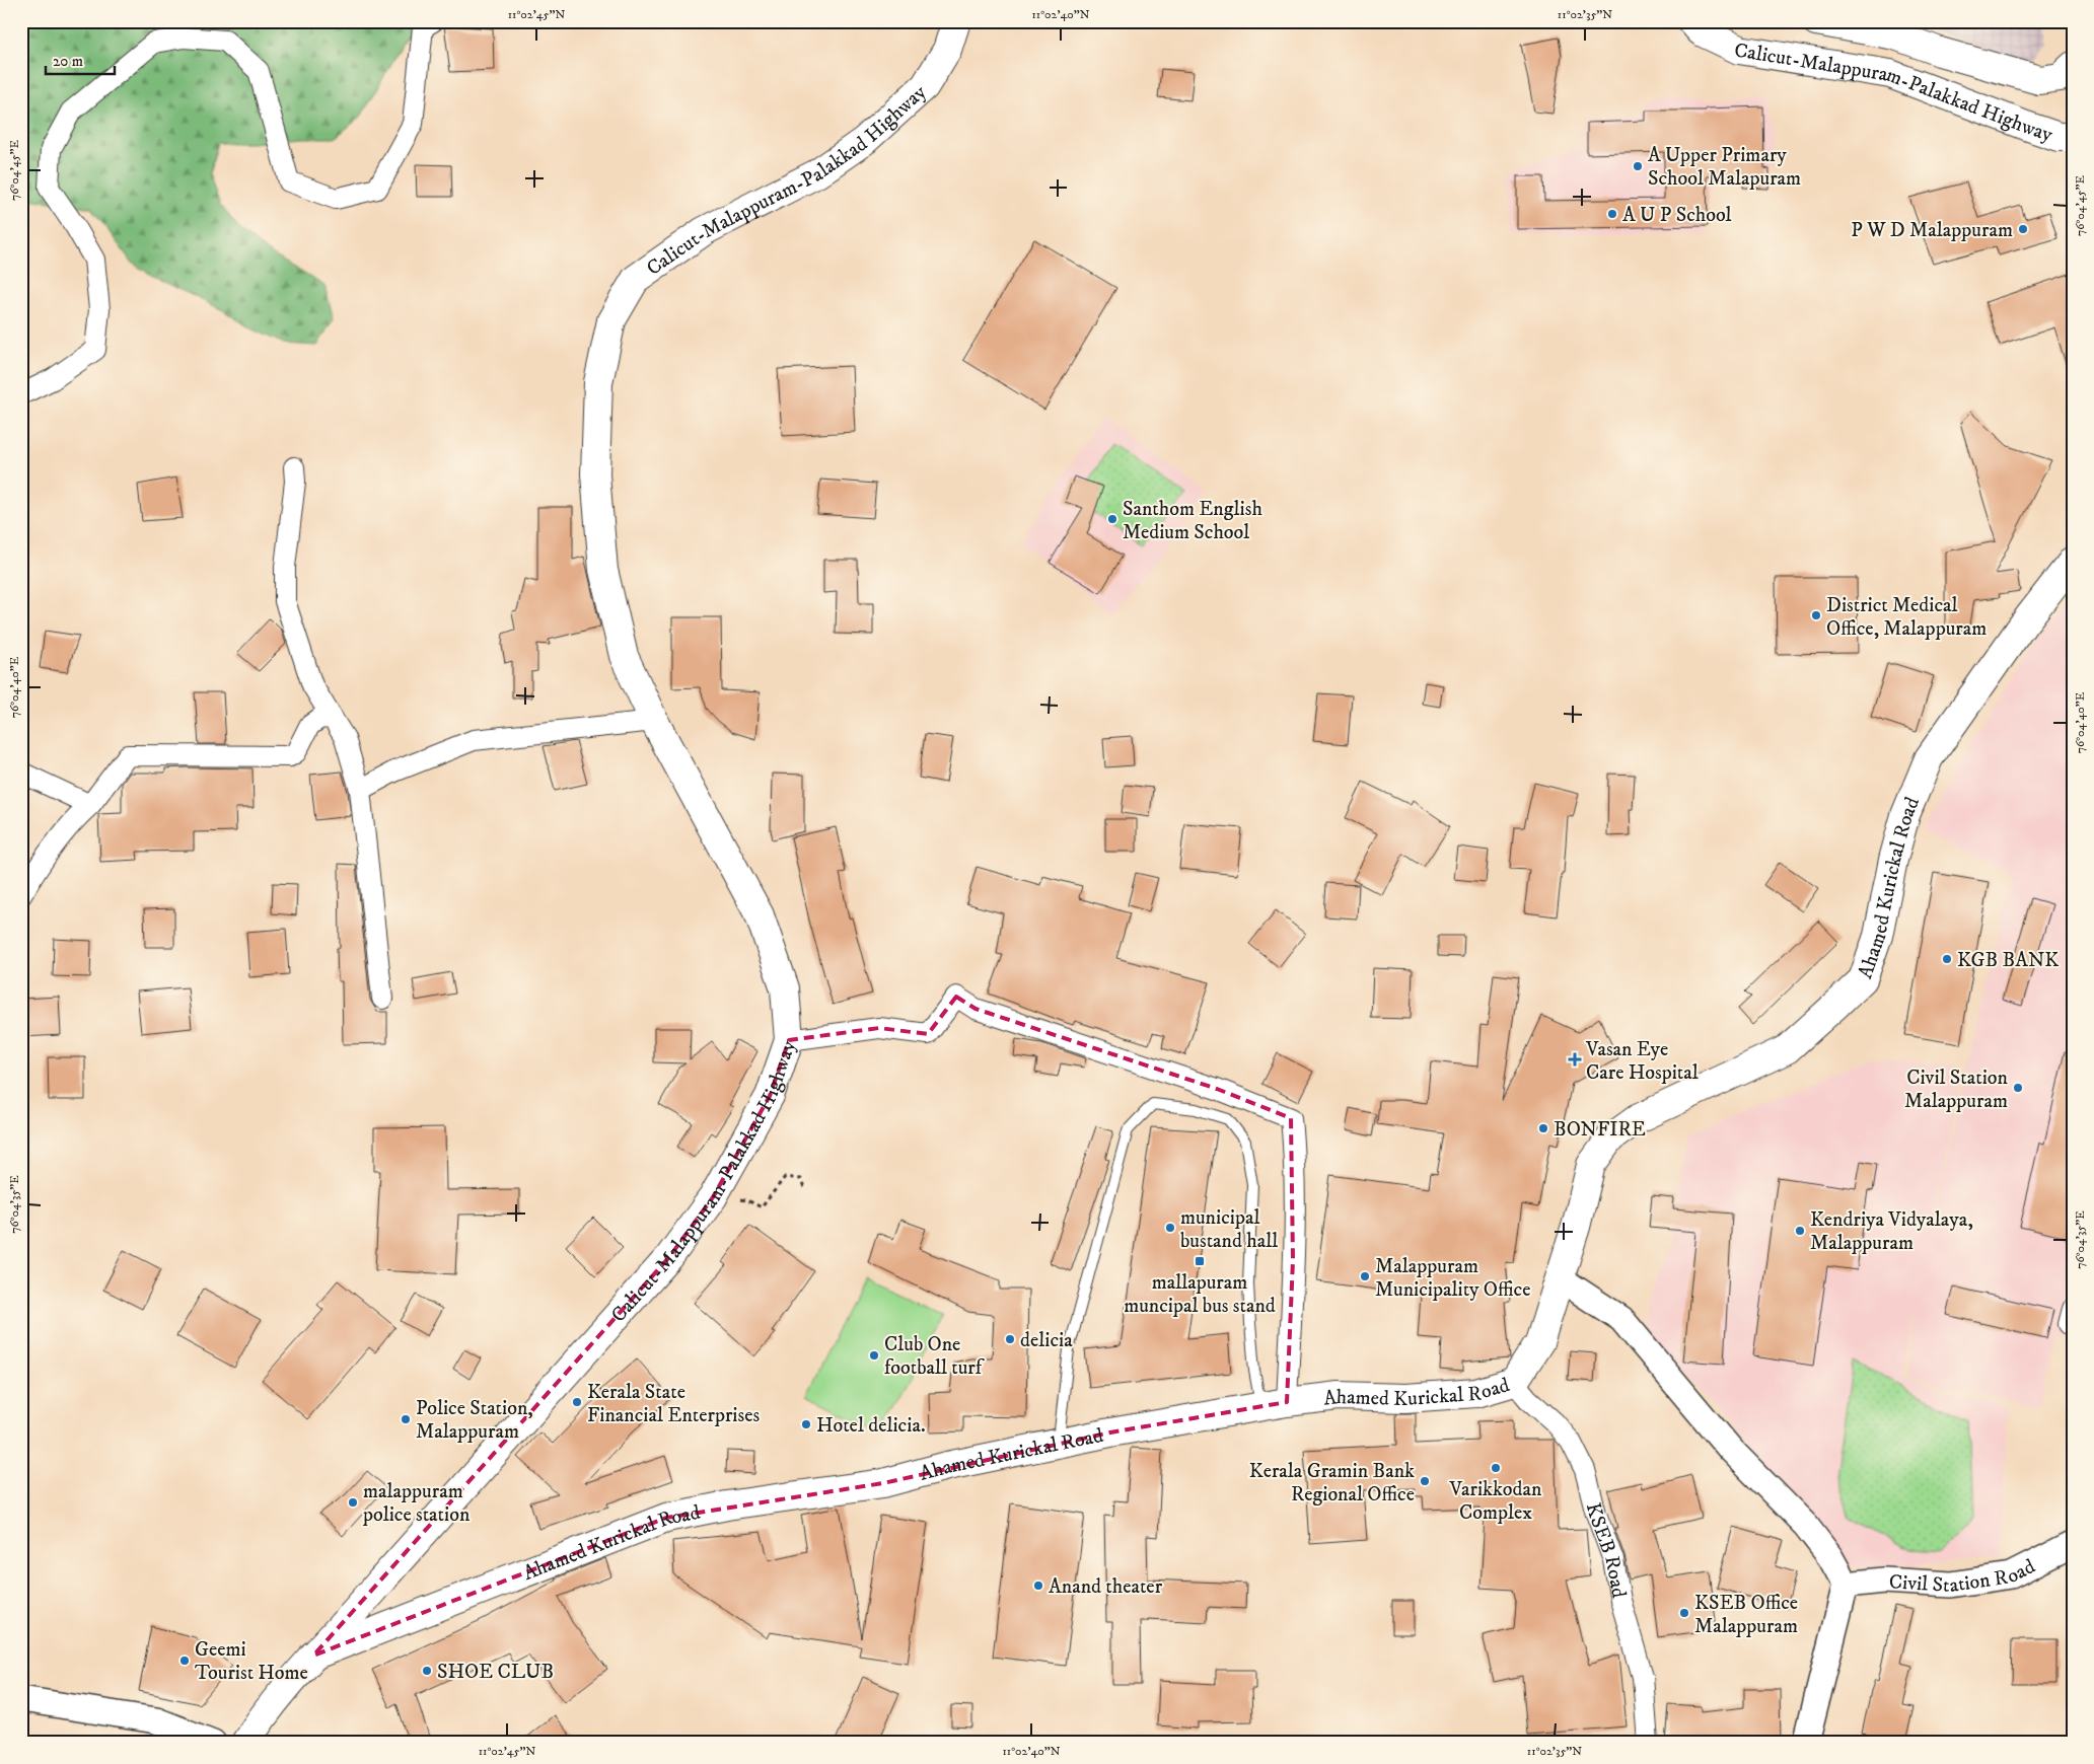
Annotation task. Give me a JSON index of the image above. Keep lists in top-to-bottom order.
{
  "streets": {
    "main road": ["Calicut-Malappuram-Palakkad Highway", "Ahamed Kurickal Road"],
    "street": ["KSEB Road", "Civil Station Road"]
  },
  "crossings": [
    ["Calicut-Malappuram-Palakkad Highway", "Ahamed Kurickal Road"],
    ["Ahamed Kurickal Road", "KSEB Road"]
  ],
  "places": {
    "other": [
      "A Upper Primary School Malapuram",
      "A U P School",
      "P W D Malappuram",
      "Santhom English Medium School",
      "District Medical Office, Malappuram",
      "KGB BANK",
      "Civil Station Malappuram",
      "BONFIRE",
      "municipal bustand hall",
      "Kendriya Vidyalaya, Malappuram",
      "Malappuram Municipality Office",
      "delicia",
      "Club One football turf",
      "Kerala State Financial Enterprises",
      "Police Station, Malappuram",
      "Hotel delicia.",
      "Varikkodan Complex",
      "Kerala Gramin Bank Regional Office",
      "malappuram police station",
      "Anand theater",
      "KSEB Office Malappuram",
      "Geemi Tourist Home",
      "SHOE CLUB"
    ],
    "health": ["Vasan Eye Care Hospital"],
    "transit": ["mallapuram muncipal bus stand"]
  },
  "scale_bar": "20 m",
  "coordinates": [
    "11°02'45\"N",
    "11°02'40\"N",
    "11°02'35\"N",
    "76°04'45\"E",
    "76°04'40\"E",
    "76°04'35\"E"
  ]
}
